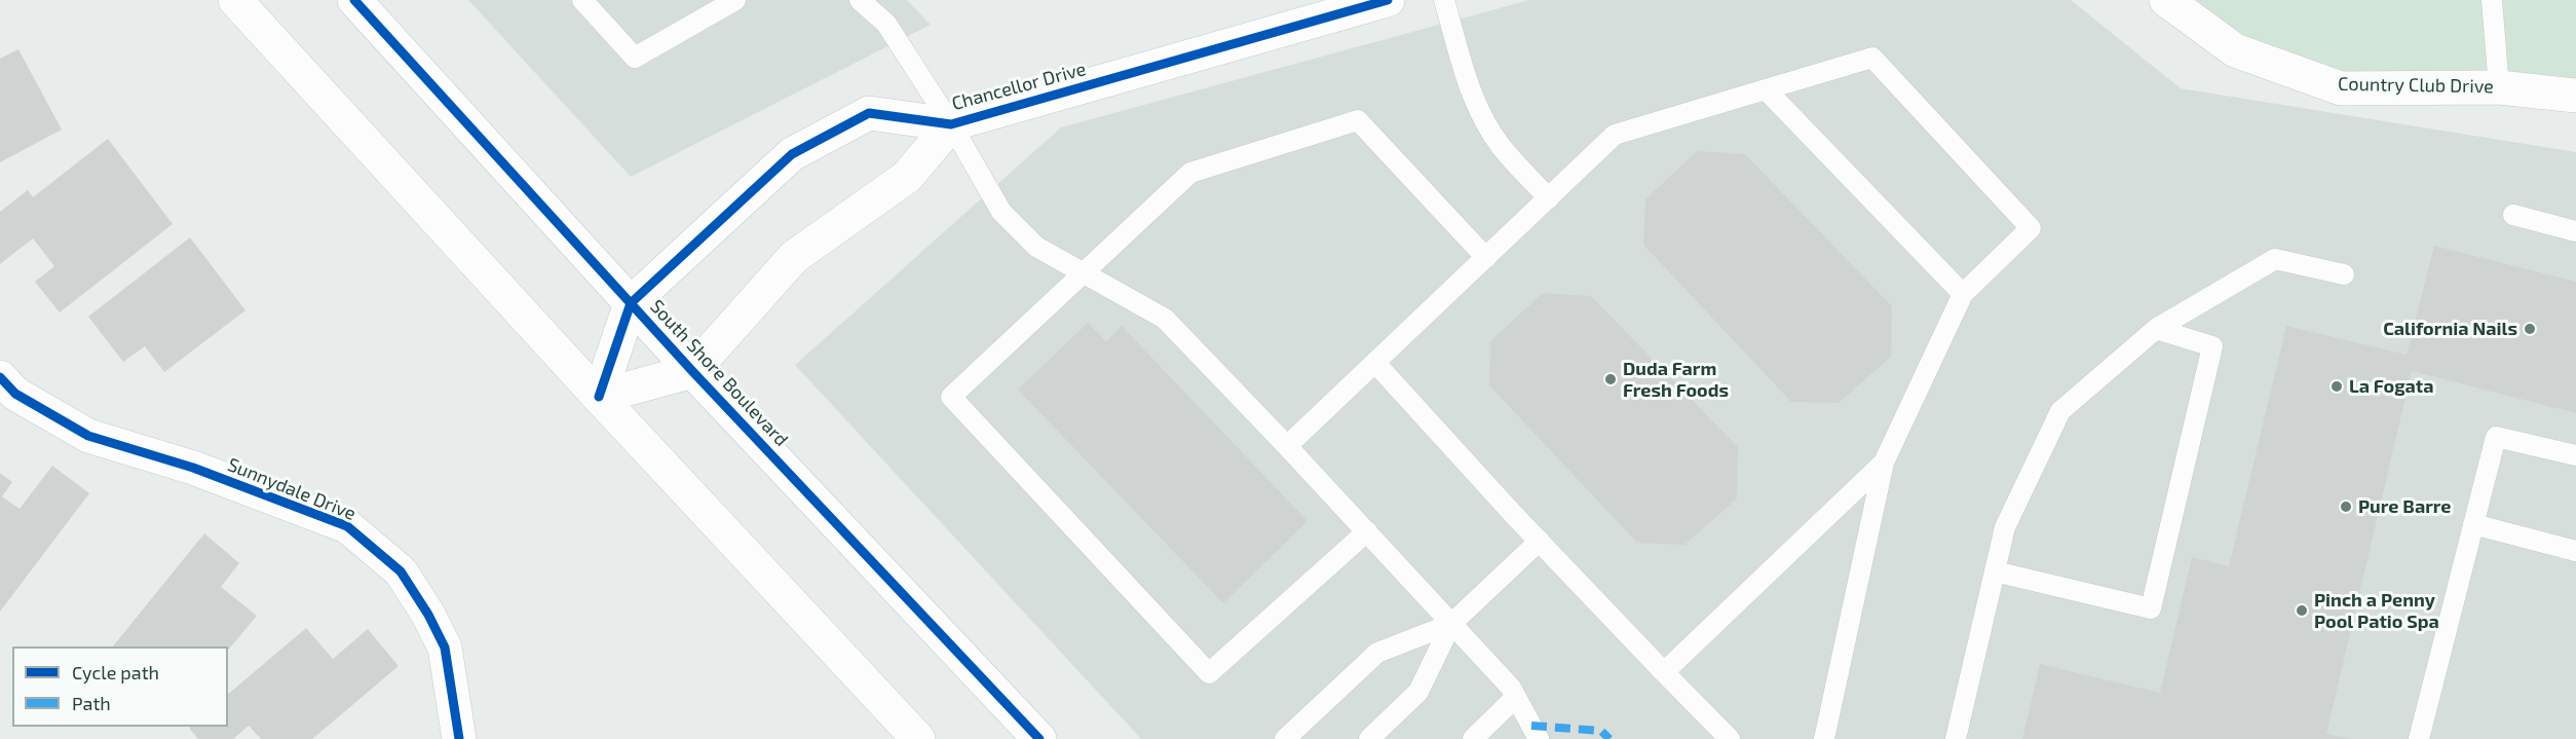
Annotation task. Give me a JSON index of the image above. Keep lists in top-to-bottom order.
{
  "streets": {
    "street": [
      "Country Club Drive",
      "Chancellor Drive",
      "South Shore Boulevard",
      "Sunnydale Drive"
    ]
  },
  "crossings": [
    ["Chancellor Drive", "South Shore Boulevard"]
  ],
  "places": [
    "California Nails",
    "Duda Farm Fresh Foods",
    "La Fogata",
    "Pure Barre",
    "Pinch a Penny Pool Patio Spa"
  ],
  "legend": ["Cycle path", "Path"]
}
